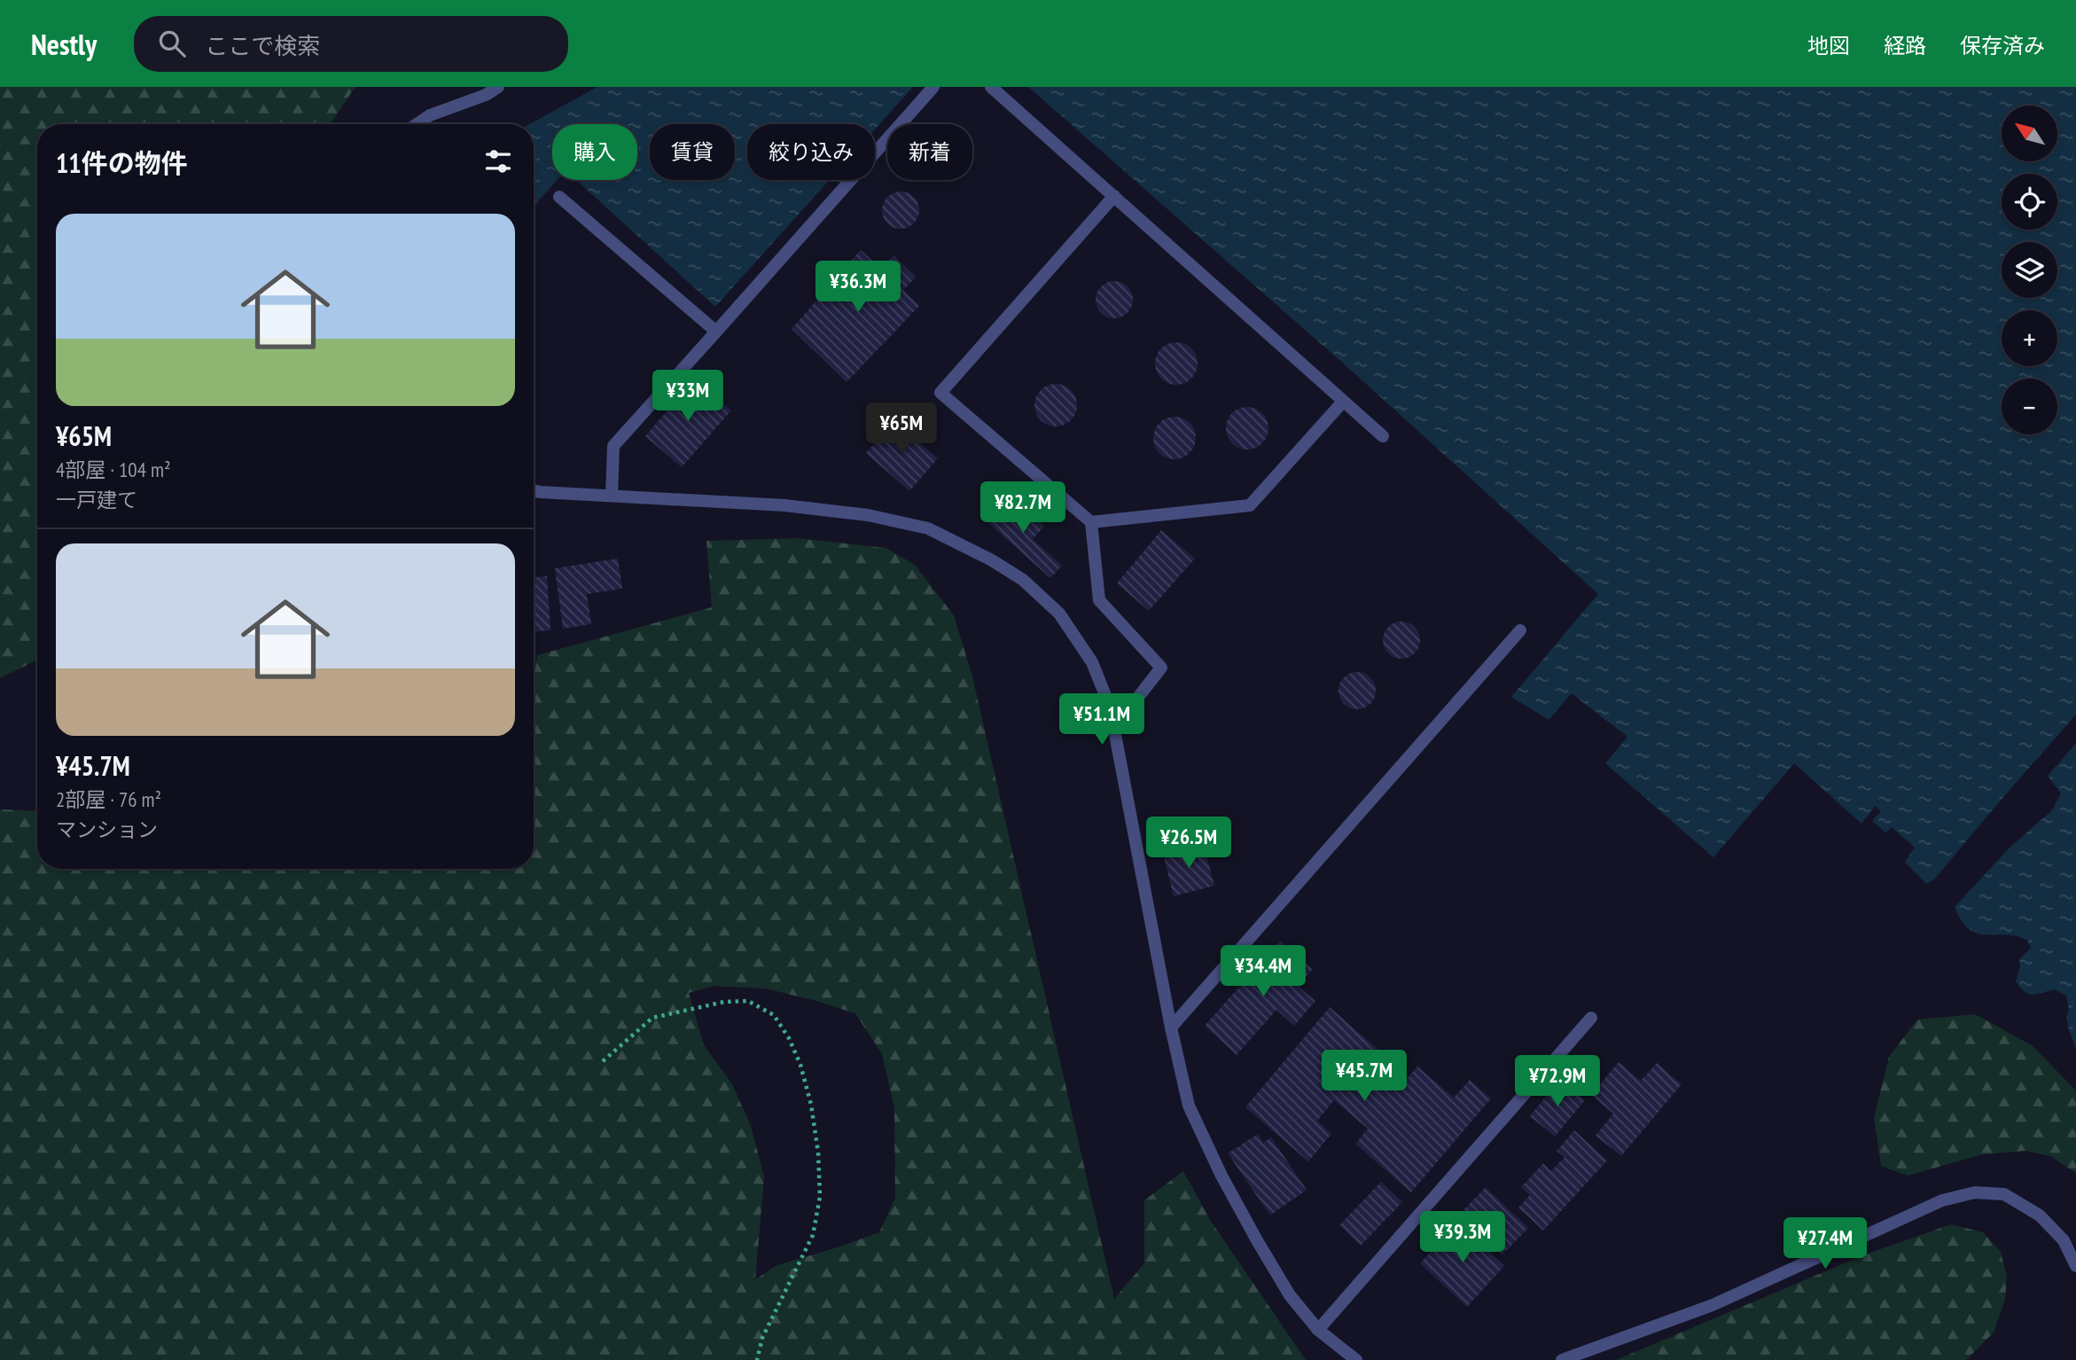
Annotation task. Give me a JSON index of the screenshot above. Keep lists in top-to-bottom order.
{
  "north": "top left",
  "page": {
    "header": "Nestly",
    "search": "ここで検索",
    "nav": ["地図", "経路", "保存済み"],
    "map_buttons": ["+", "−"],
    "chip": [
      "購入",
      "賃貸",
      "絞り込み",
      "新着"
    ],
    "heading": "11件の物件",
    "list": [
      {
        "name": "¥65M",
        "note": "4部屋 · 104 m² · 一戸建て"
      },
      {
        "name": "¥45.7M",
        "note": "2部屋 · 76 m² · マンション"
      }
    ],
    "price": [
      "¥36.3M",
      "¥33M",
      "¥65M",
      "¥82.7M",
      "¥51.1M",
      "¥26.5M",
      "¥34.4M",
      "¥45.7M",
      "¥72.9M",
      "¥39.3M",
      "¥27.4M"
    ]
  }
}
